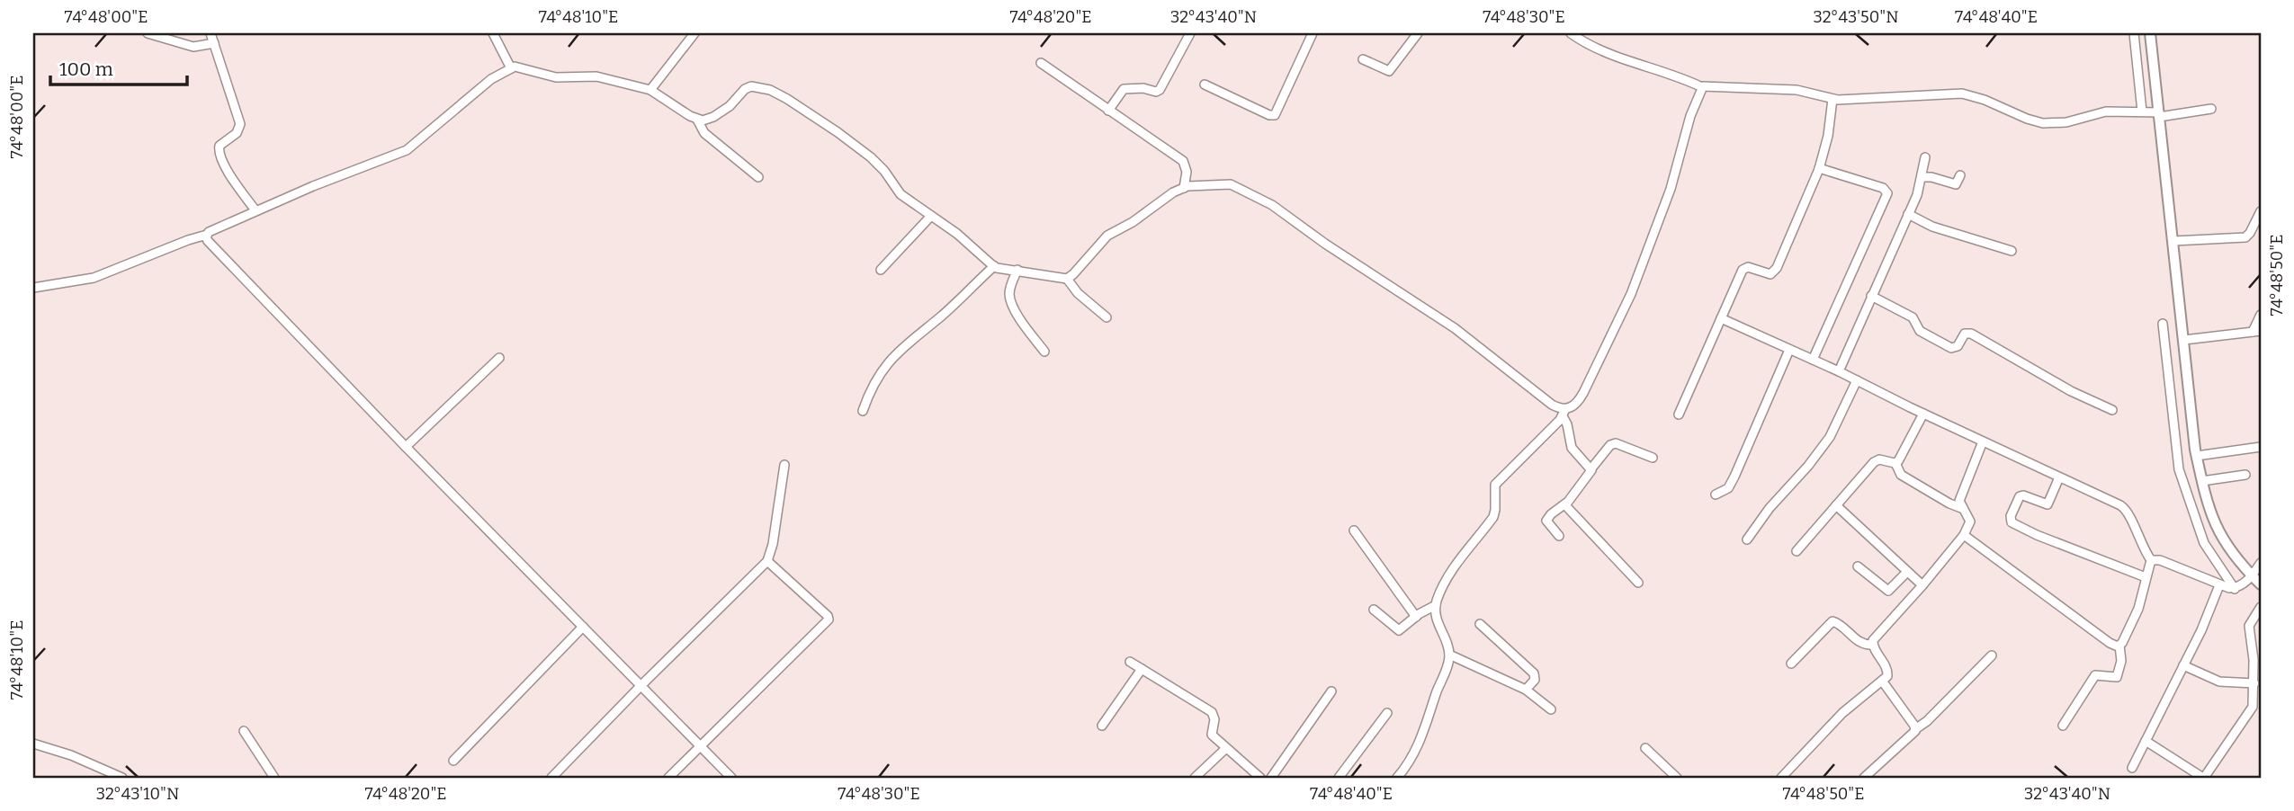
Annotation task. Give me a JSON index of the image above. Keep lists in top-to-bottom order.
{
  "scale_bar": "100 m",
  "coordinates": [
    "74°48'00\"E",
    "74°48'10\"E",
    "74°48'20\"E",
    "32°43'40\"N",
    "74°48'30\"E",
    "32°43'50\"N",
    "74°48'40\"E",
    "74°48'50\"E",
    "32°43'10\"N"
  ]
}
